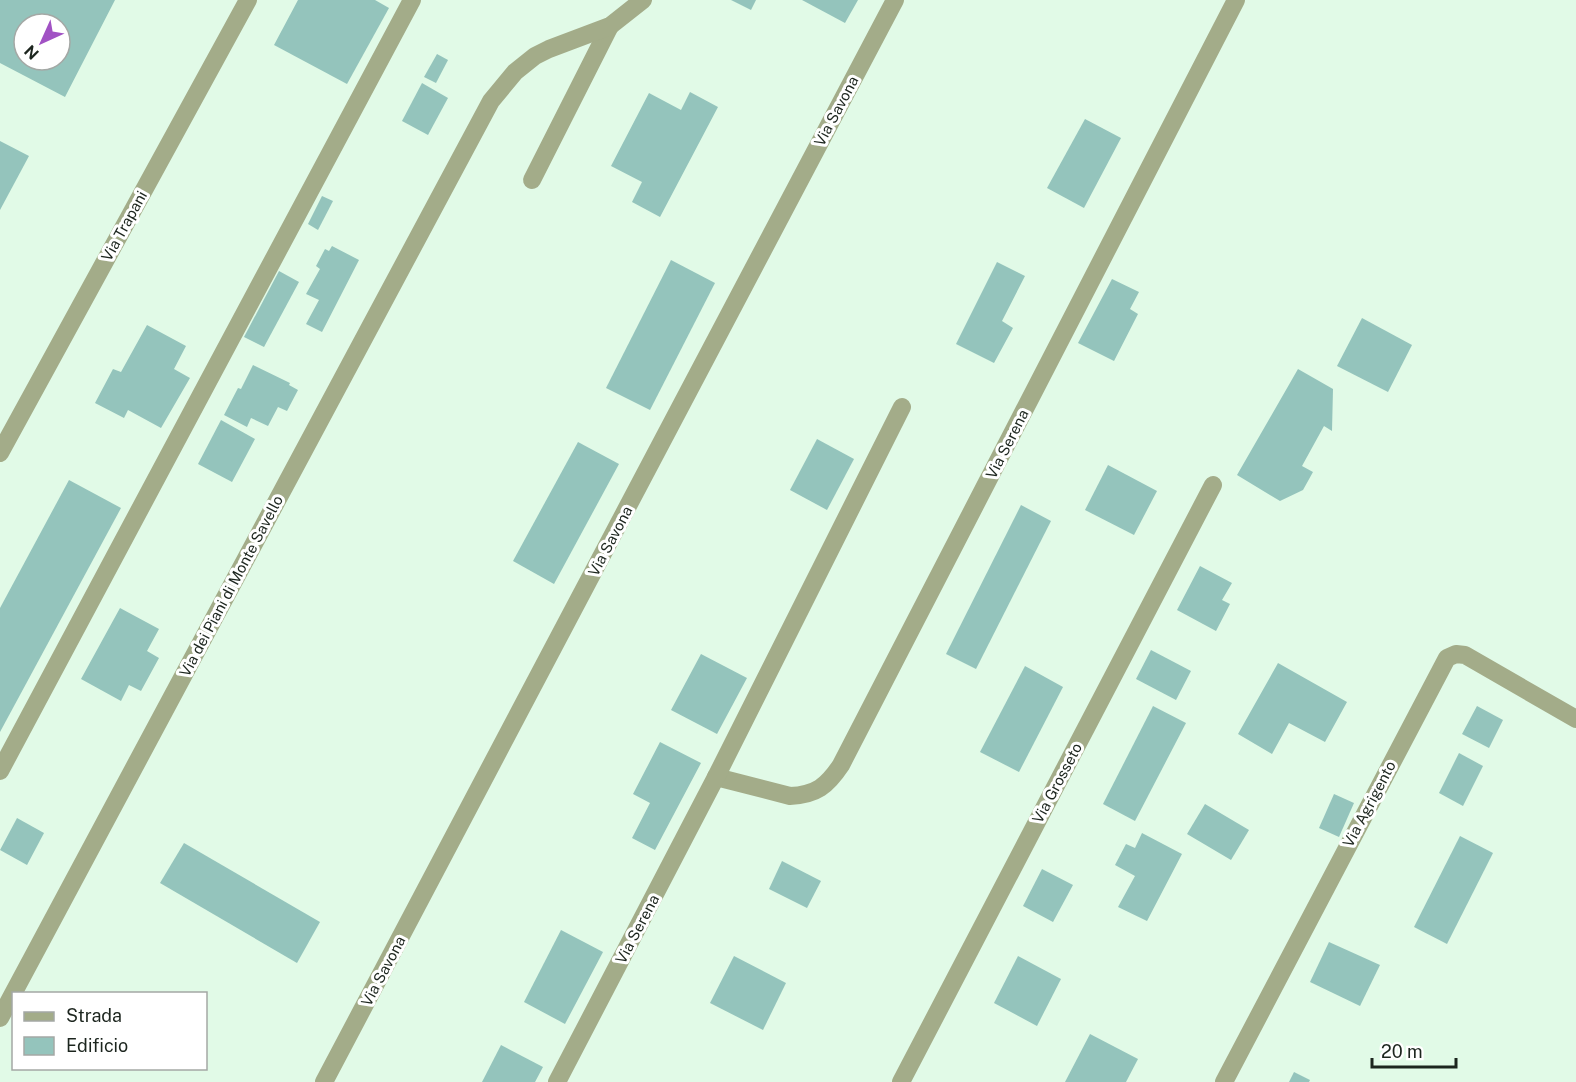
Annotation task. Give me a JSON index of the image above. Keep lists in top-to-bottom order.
{
  "streets": {
    "street": [
      "Via Savona",
      "Via Trapani",
      "Via Serena",
      "Via dei Piani di Monte Savello",
      "Via Grosseto",
      "Via Agrigento"
    ]
  },
  "legend": ["Strada", "Edificio"],
  "scale_bar": "20 m",
  "north": "bottom left"
}
